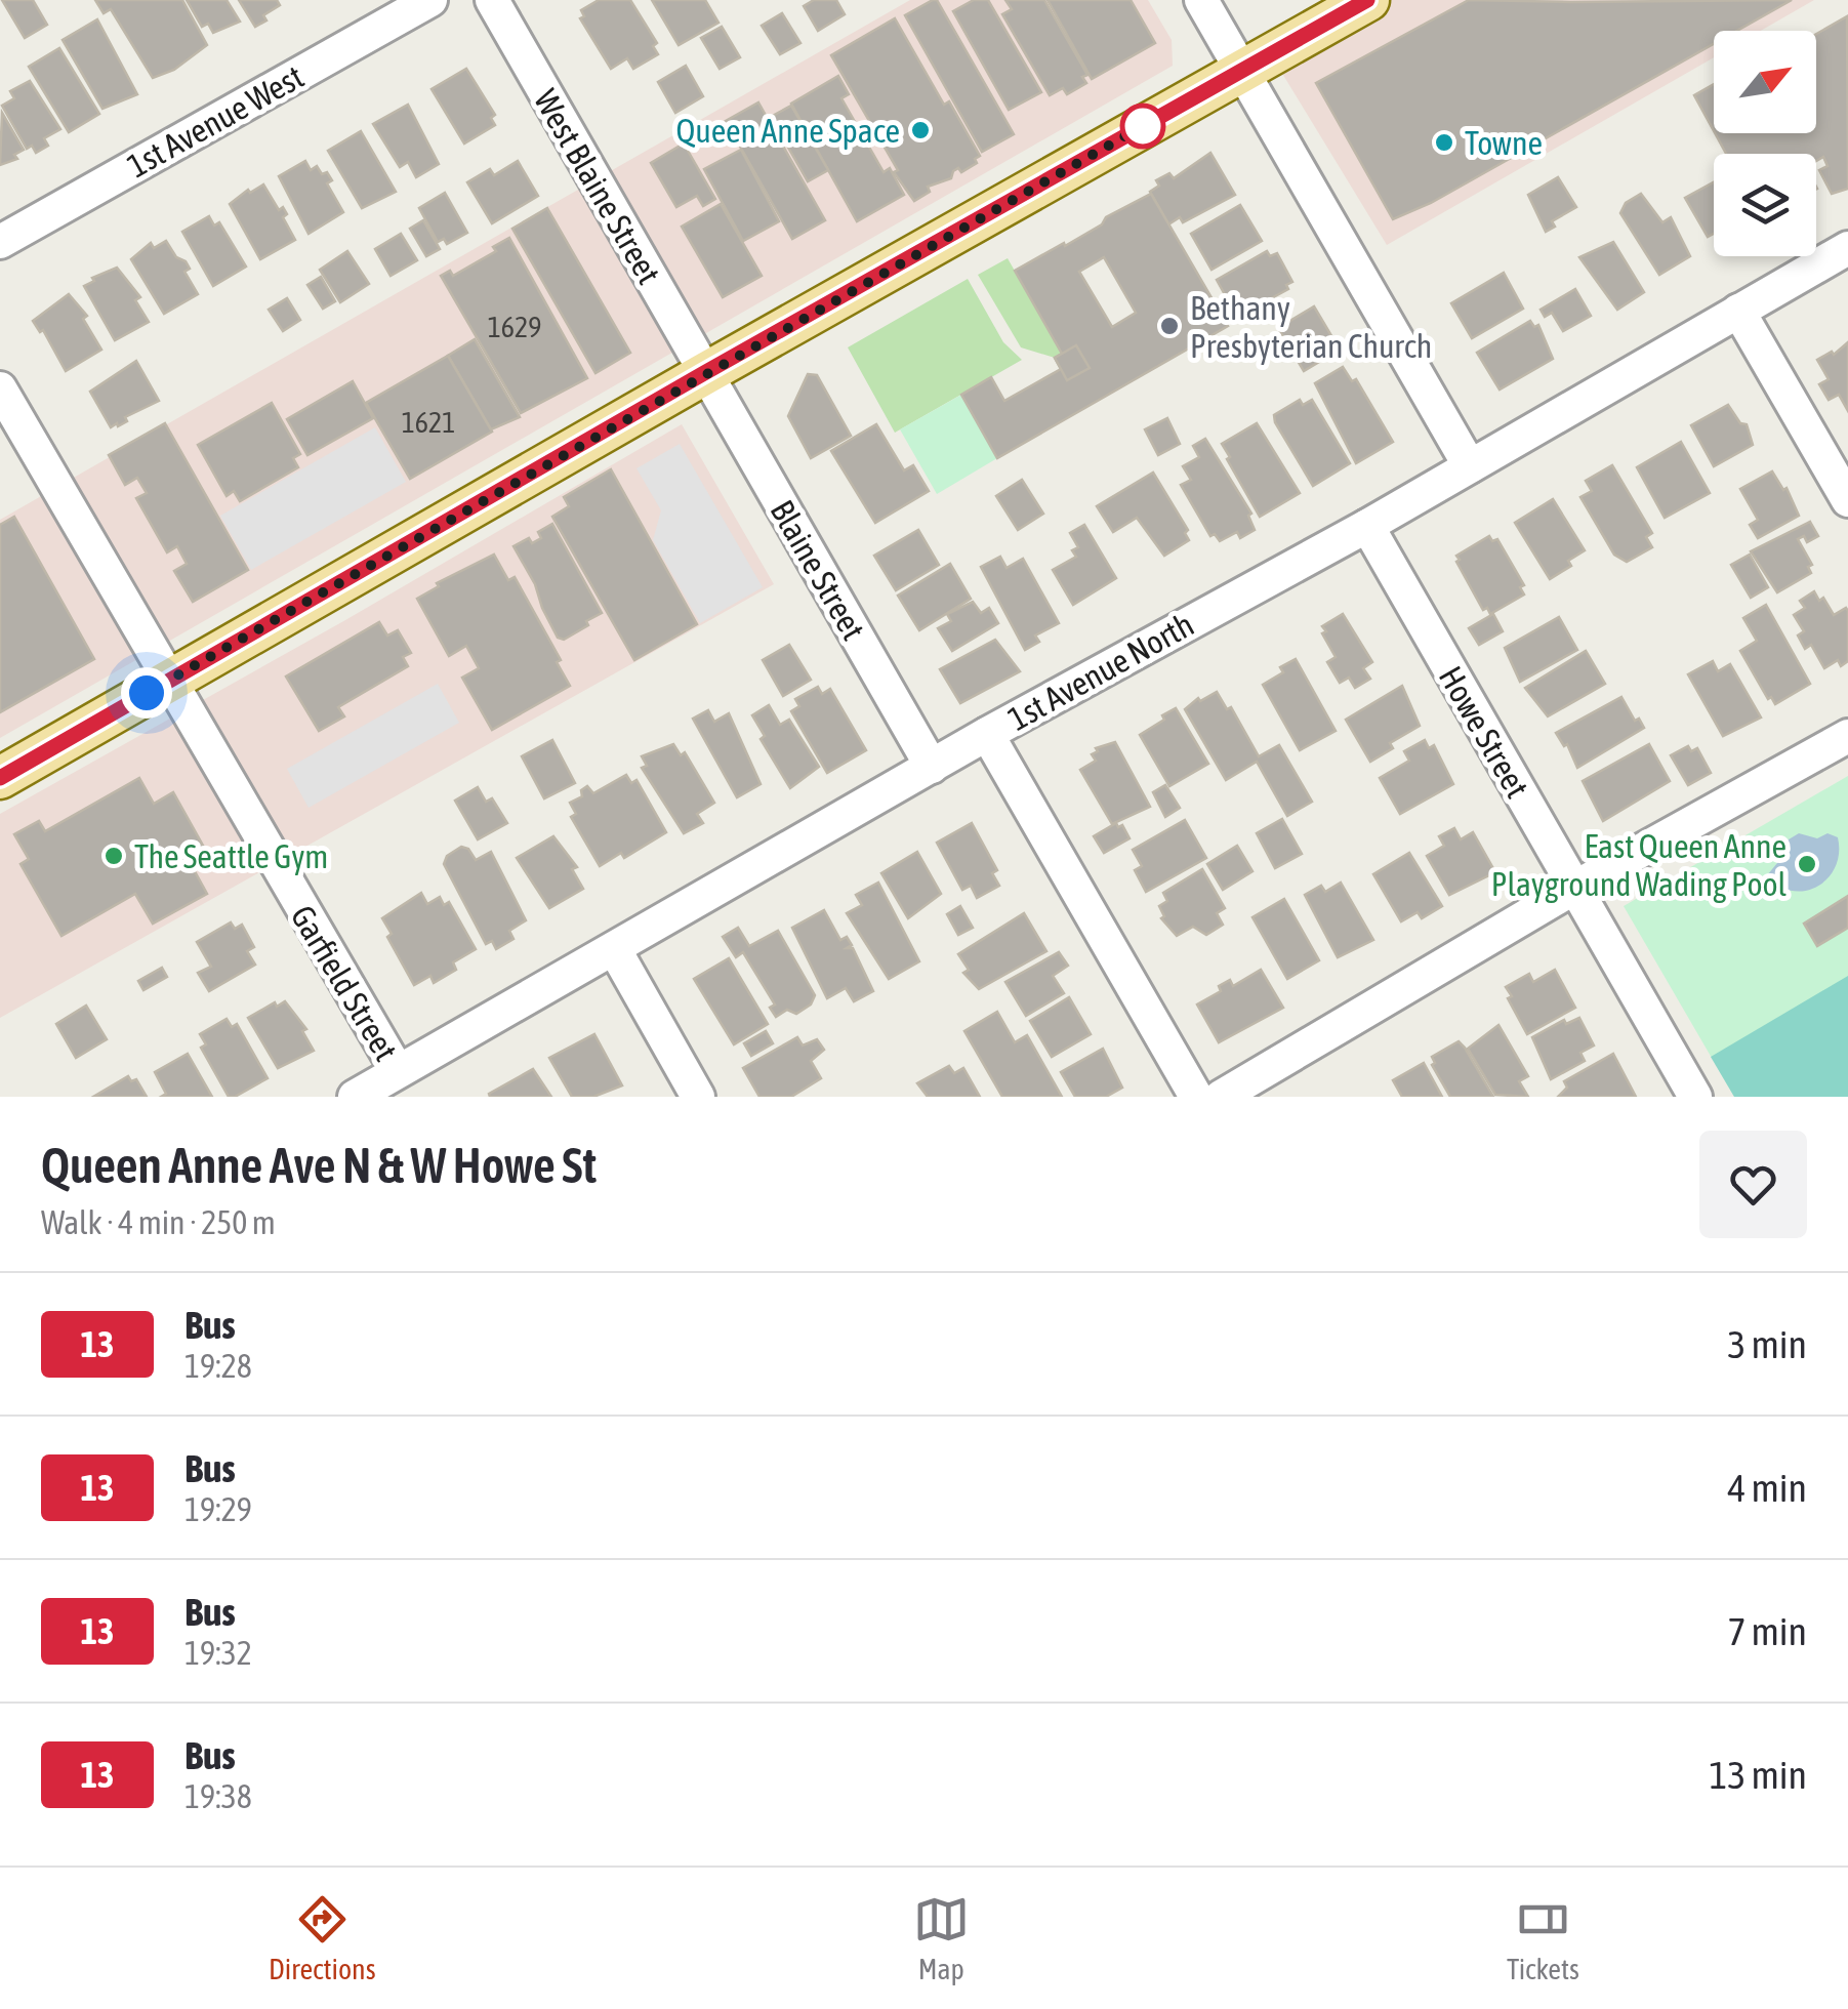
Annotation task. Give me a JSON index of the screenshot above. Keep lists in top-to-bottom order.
{
  "streets": {
    "street": [
      "1st Avenue West",
      "West Blaine Street",
      "Blaine Street",
      "1st Avenue North",
      "Howe Street",
      "Garfield Street"
    ]
  },
  "crossings": [
    ["West Blaine Street", "Blaine Street"],
    ["Blaine Street", "1st Avenue North"],
    ["1st Avenue North", "Howe Street"],
    ["1st Avenue North", "Garfield Street"]
  ],
  "places": [
    "Queen Anne Space",
    "Towne",
    "Bethany Presbyterian Church",
    "The Seattle Gym",
    "East Queen Anne Playground Wading Pool"
  ],
  "lines": ["bus line 13"],
  "house_numbers": ["1629", "1621"],
  "north": "top right",
  "page": {
    "heading": ["Queen Anne Ave N & W Howe St", "Walk · 4 min · 250 m"],
    "list": [
      {
        "mark": "13",
        "name": "Bus",
        "note": "19:28",
        "value": "3 min"
      },
      {
        "mark": "13",
        "name": "Bus",
        "note": "19:29",
        "value": "4 min"
      },
      {
        "mark": "13",
        "name": "Bus",
        "note": "19:32",
        "value": "7 min"
      },
      {
        "mark": "13",
        "name": "Bus",
        "note": "19:38",
        "value": "13 min"
      }
    ],
    "tabs": ["Directions", "Map", "Tickets"]
  }
}
